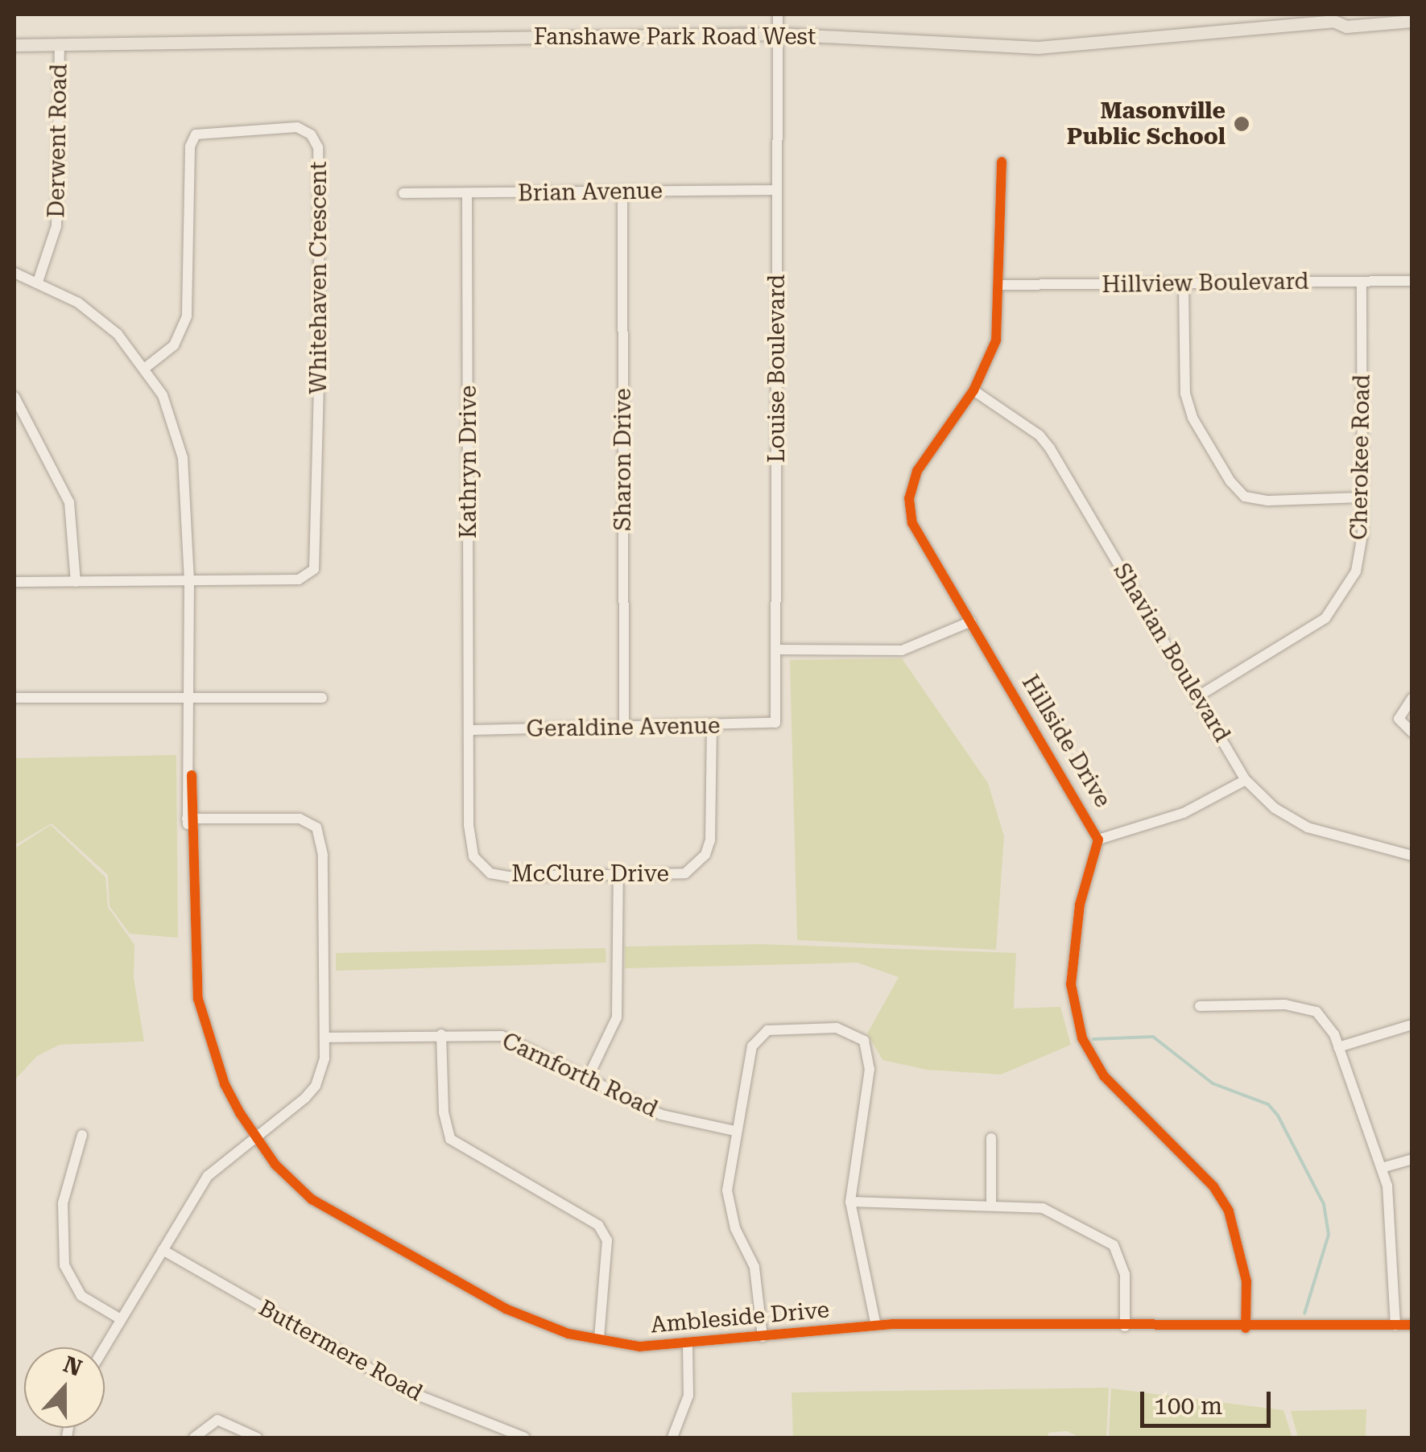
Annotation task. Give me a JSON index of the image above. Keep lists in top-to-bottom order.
{
  "streets": {
    "main road": ["Fanshawe Park Road West"],
    "street": [
      "Derwent Road",
      "Brian Avenue",
      "Whitehaven Crescent",
      "Hillview Boulevard",
      "Louise Boulevard",
      "Cherokee Road",
      "Sharon Drive",
      "Kathryn Drive",
      "Shavian Boulevard",
      "Geraldine Avenue",
      "Hillside Drive",
      "McClure Drive",
      "Carnforth Road",
      "Ambleside Drive",
      "Buttermere Road"
    ]
  },
  "crossings": [
    ["Fanshawe Park Road West", "Derwent Road"],
    ["Fanshawe Park Road West", "Louise Boulevard"],
    ["Derwent Road", "Ambleside Drive"],
    ["Brian Avenue", "Louise Boulevard"],
    ["Brian Avenue", "Sharon Drive"],
    ["Brian Avenue", "Kathryn Drive"],
    ["Whitehaven Crescent", "Ambleside Drive"],
    ["Hillview Boulevard", "Cherokee Road"],
    ["Hillview Boulevard", "Hillside Drive"],
    ["Louise Boulevard", "Geraldine Avenue"],
    ["Cherokee Road", "Shavian Boulevard"],
    ["Sharon Drive", "Geraldine Avenue"],
    ["Kathryn Drive", "Geraldine Avenue"],
    ["Kathryn Drive", "McClure Drive"],
    ["Shavian Boulevard", "Hillside Drive"],
    ["Geraldine Avenue", "McClure Drive"],
    ["Hillside Drive", "Ambleside Drive"]
  ],
  "places": ["Masonville Public School"],
  "scale_bar": "100 m",
  "north": "top"
}
